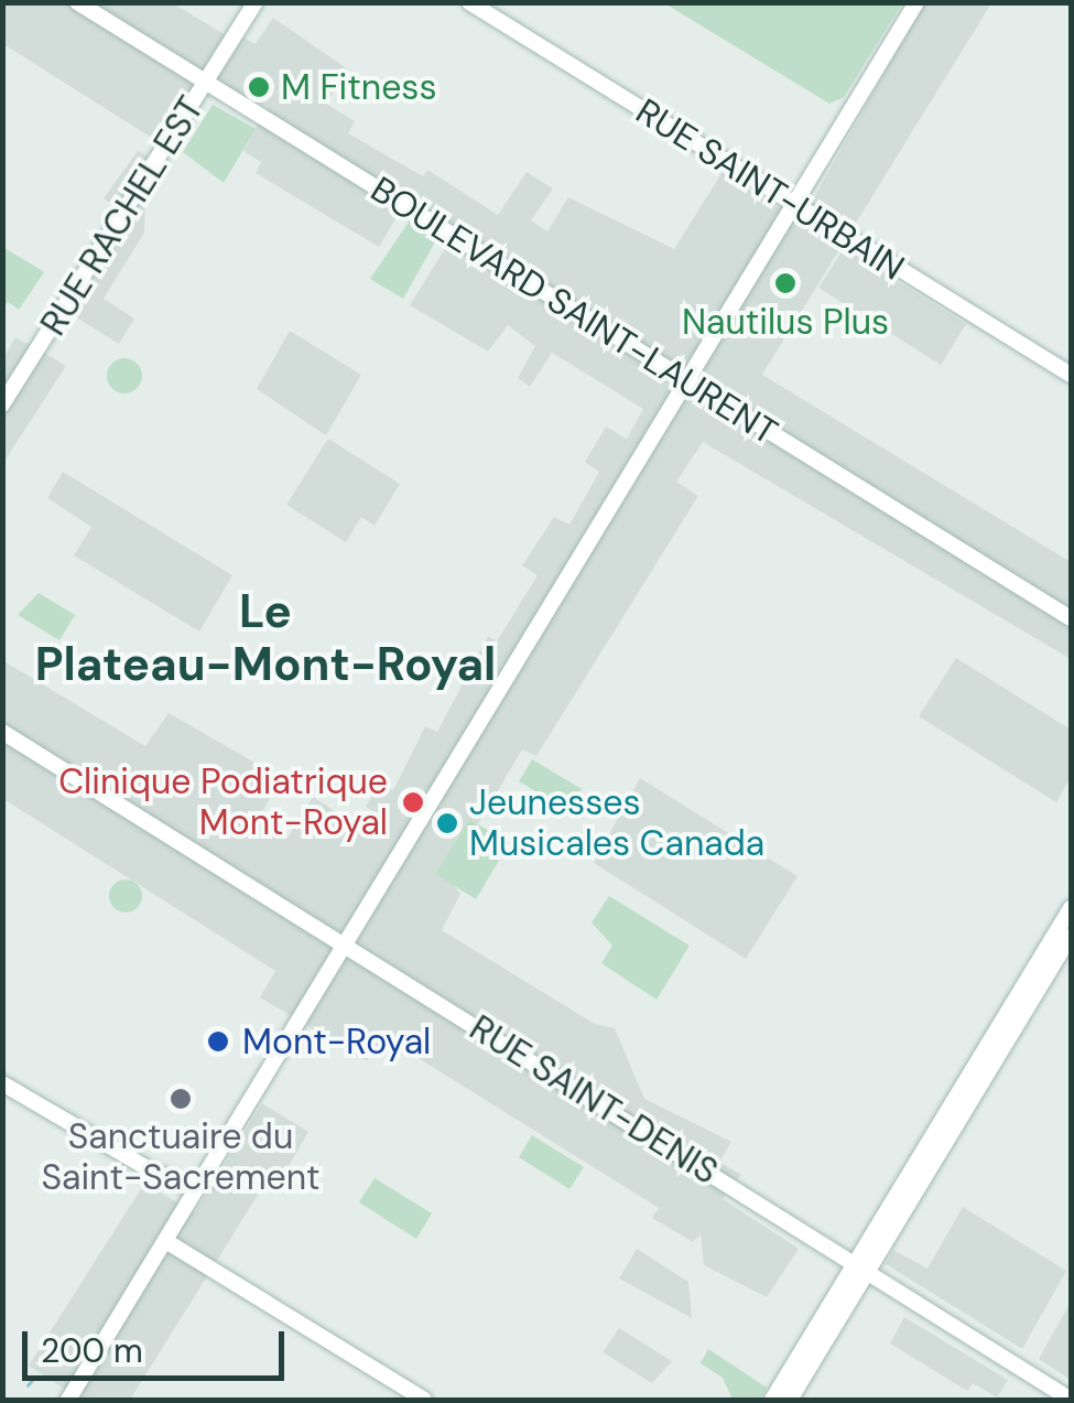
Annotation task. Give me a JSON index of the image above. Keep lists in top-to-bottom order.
{
  "streets": {
    "main road": [
      "RUE SAINT-URBAIN",
      "RUE RACHEL EST",
      "BOULEVARD SAINT-LAURENT",
      "RUE SAINT-DENIS"
    ]
  },
  "crossings": [
    ["RUE RACHEL EST", "BOULEVARD SAINT-LAURENT"]
  ],
  "districts": ["Le Plateau-Mont-Royal"],
  "places": [
    "M Fitness",
    "Nautilus Plus",
    "Clinique Podiatrique Mont-Royal",
    "Jeunesses Musicales Canada",
    "Mont-Royal",
    "Sanctuaire du Saint-Sacrement"
  ],
  "scale_bar": "200 m"
}
